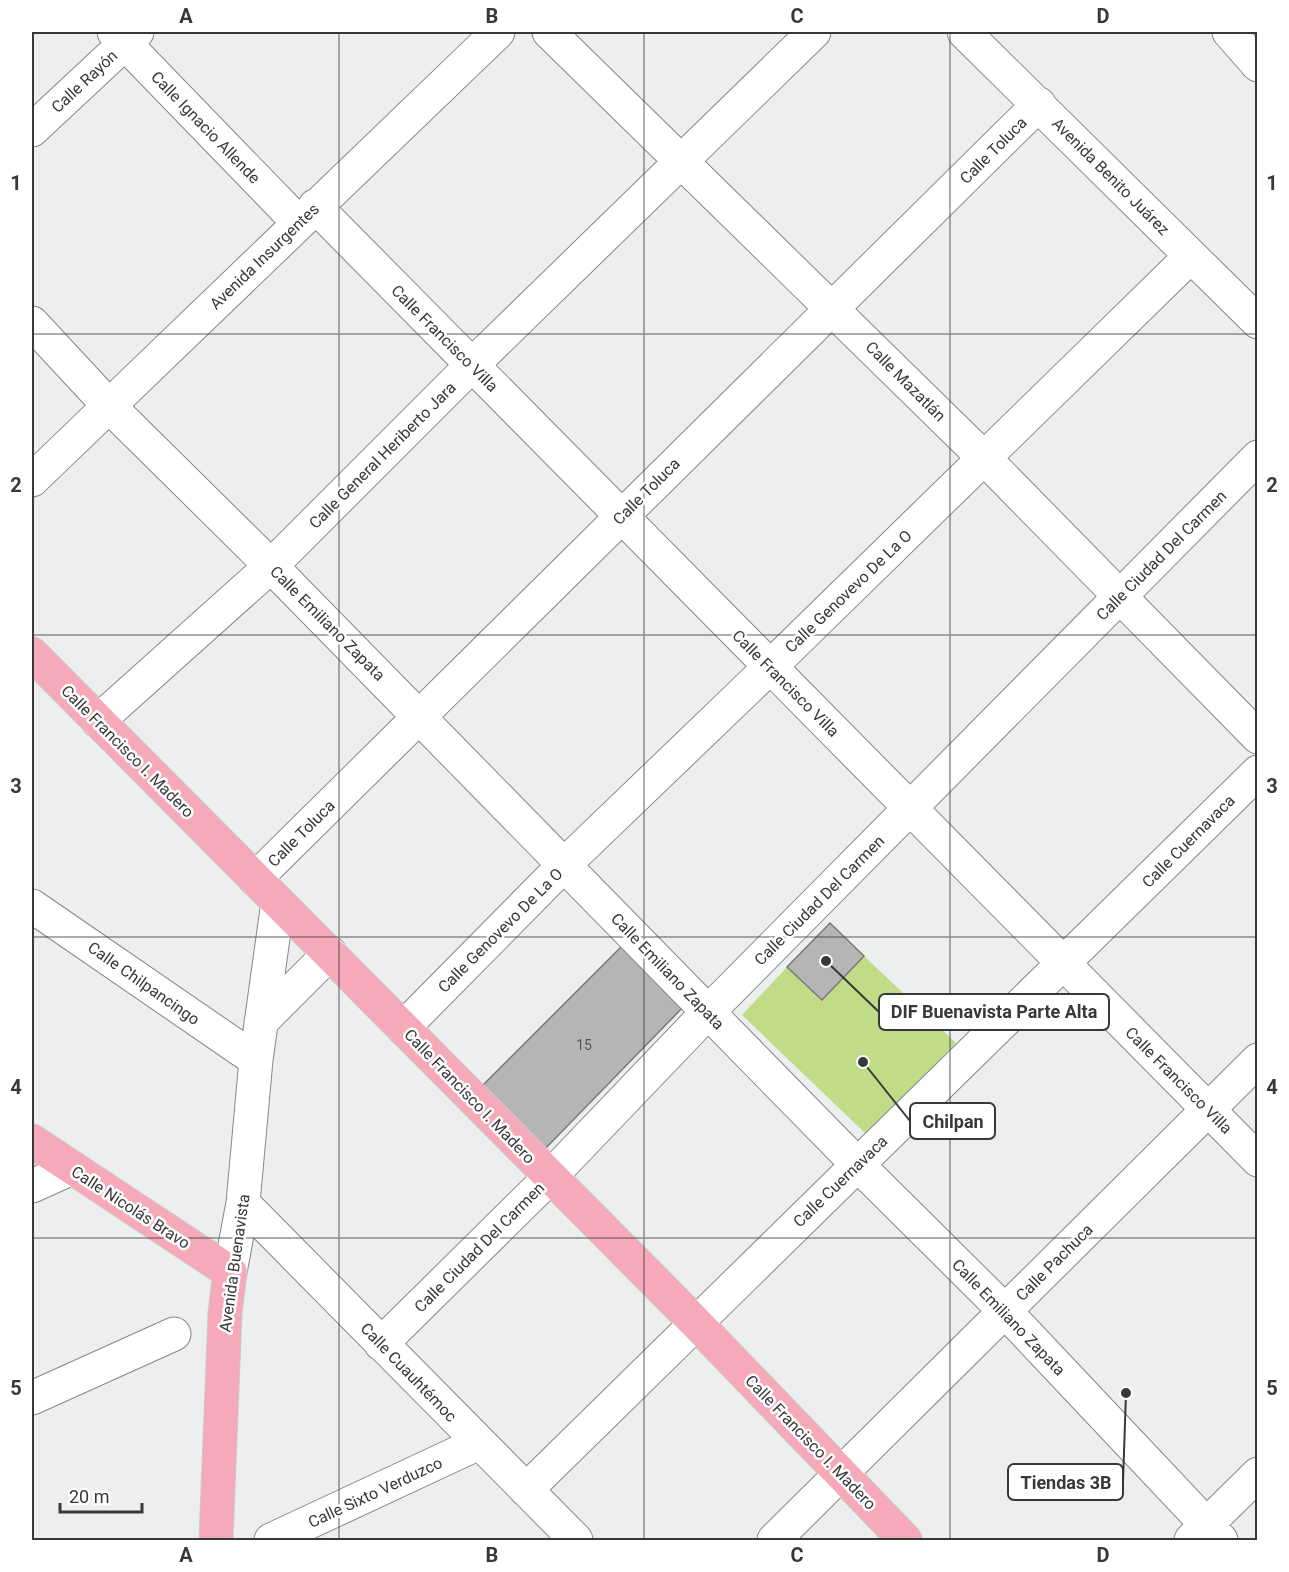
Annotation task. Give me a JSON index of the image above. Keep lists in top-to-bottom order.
{
  "streets": {
    "main road": ["Calle Francisco I. Madero", "Calle Nicolás Bravo", "Avenida Buenavista"],
    "street": [
      "Calle Rayón",
      "Calle Ignacio Allende",
      "Calle Toluca",
      "Avenida Benito Juárez",
      "Avenida Insurgentes",
      "Calle Francisco Villa",
      "Calle Mazatlán",
      "Calle General Heriberto Jara",
      "Calle Ciudad Del Carmen",
      "Calle Genovevo De La O",
      "Calle Emiliano Zapata",
      "Calle Cuernavaca",
      "Calle Chilpancingo",
      "Calle Pachuca",
      "Calle Cuauhtémoc",
      "Calle Sixto Verduzco"
    ]
  },
  "crossings": [
    ["Calle Rayón", "Calle Ignacio Allende"],
    ["Calle Ignacio Allende", "Avenida Insurgentes"],
    ["Calle Ignacio Allende", "Calle Francisco Villa"],
    ["Calle Toluca", "Avenida Benito Juárez"],
    ["Calle Toluca", "Calle Francisco Villa"],
    ["Calle Toluca", "Calle Mazatlán"],
    ["Calle Toluca", "Calle Emiliano Zapata"],
    ["Calle Toluca", "Calle Francisco I. Madero"],
    ["Avenida Benito Juárez", "Calle Genovevo De La O"],
    ["Avenida Insurgentes", "Calle Francisco Villa"],
    ["Avenida Insurgentes", "Calle Emiliano Zapata"],
    ["Calle Francisco Villa", "Calle General Heriberto Jara"],
    ["Calle Francisco Villa", "Calle Ciudad Del Carmen"],
    ["Calle Francisco Villa", "Calle Genovevo De La O"],
    ["Calle Francisco Villa", "Calle Cuernavaca"],
    ["Calle Francisco Villa", "Calle Pachuca"],
    ["Calle Mazatlán", "Calle General Heriberto Jara"],
    ["Calle Mazatlán", "Calle Ciudad Del Carmen"],
    ["Calle Mazatlán", "Calle Genovevo De La O"],
    ["Calle General Heriberto Jara", "Calle Emiliano Zapata"],
    ["Calle General Heriberto Jara", "Calle Francisco I. Madero"],
    ["Calle Ciudad Del Carmen", "Calle Emiliano Zapata"],
    ["Calle Ciudad Del Carmen", "Calle Francisco I. Madero"],
    ["Calle Ciudad Del Carmen", "Calle Cuauhtémoc"],
    ["Calle Genovevo De La O", "Calle Emiliano Zapata"],
    ["Calle Genovevo De La O", "Calle Francisco I. Madero"],
    ["Calle Emiliano Zapata", "Calle Cuernavaca"],
    ["Calle Emiliano Zapata", "Calle Pachuca"],
    ["Calle Francisco I. Madero", "Calle Cuernavaca"],
    ["Calle Francisco I. Madero", "Calle Pachuca"],
    ["Calle Francisco I. Madero", "Avenida Buenavista"],
    ["Calle Cuernavaca", "Calle Cuauhtémoc"],
    ["Calle Chilpancingo", "Avenida Buenavista"],
    ["Calle Nicolás Bravo", "Avenida Buenavista"],
    ["Avenida Buenavista", "Calle Cuauhtémoc"],
    ["Calle Cuauhtémoc", "Calle Sixto Verduzco"]
  ],
  "places": ["DIF Buenavista Parte Alta", "Chilpan", "Tiendas 3B"],
  "house_numbers": ["15"],
  "scale_bar": "20 m",
  "grid": {
    "columns": [
      "A",
      "B",
      "C",
      "D"
    ],
    "rows": [
      "1",
      "2",
      "3",
      "4",
      "5"
    ]
  }
}
